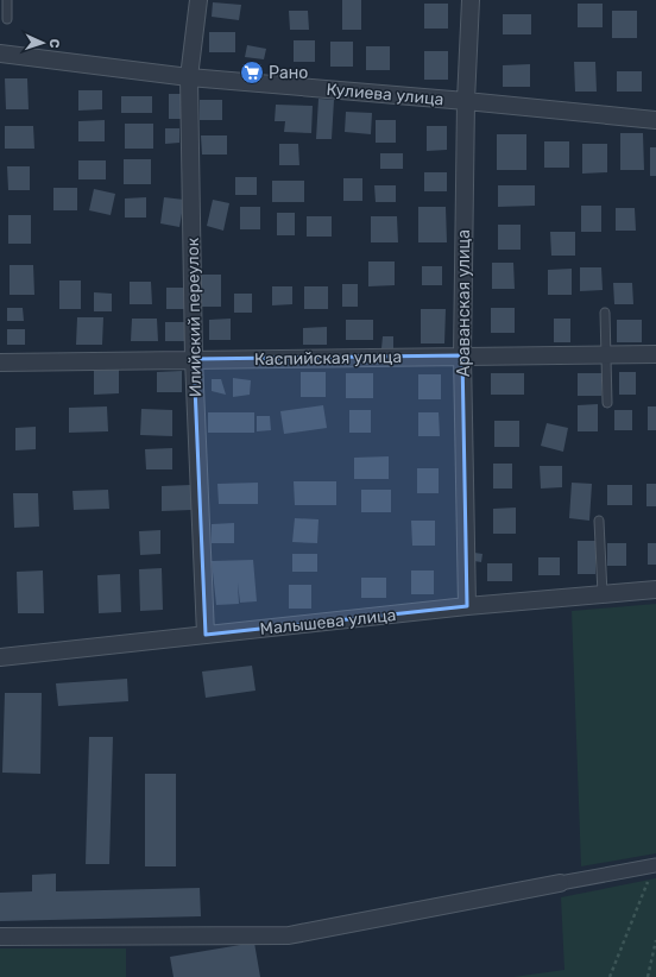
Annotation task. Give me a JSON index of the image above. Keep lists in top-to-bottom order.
{
  "streets": {
    "street": [
      "Кулиева улица",
      "Араванская улица",
      "Илийский переулок",
      "Каспийская улица",
      "Малышева улица"
    ]
  },
  "crossings": [
    ["Кулиева улица", "Араванская улица"],
    ["Кулиева улица", "Илийский переулок"],
    ["Араванская улица", "Каспийская улица"],
    ["Араванская улица", "Малышева улица"],
    ["Илийский переулок", "Каспийская улица"],
    ["Илийский переулок", "Малышева улица"]
  ],
  "places": {
    "supermarket": ["Рано"]
  },
  "north": "right"
}
